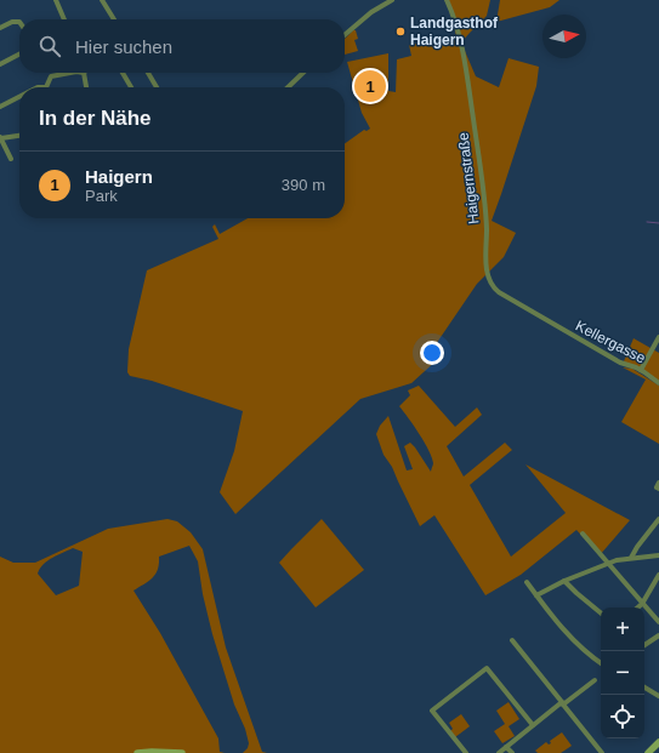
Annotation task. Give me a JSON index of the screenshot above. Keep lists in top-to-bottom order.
{
  "streets": {
    "street": ["Haigernstraße", "Kellergasse"]
  },
  "crossings": [
    ["Haigernstraße", "Kellergasse"]
  ],
  "places": ["Landgasthof Haigern"],
  "north": "right",
  "page": {
    "search": "Hier suchen",
    "pins": "1",
    "heading": "In der Nähe",
    "list": [
      {
        "mark": "1",
        "name": "Haigern",
        "note": "Park",
        "value": "390 m"
      }
    ],
    "map_buttons": ["+", "−"]
  }
}
